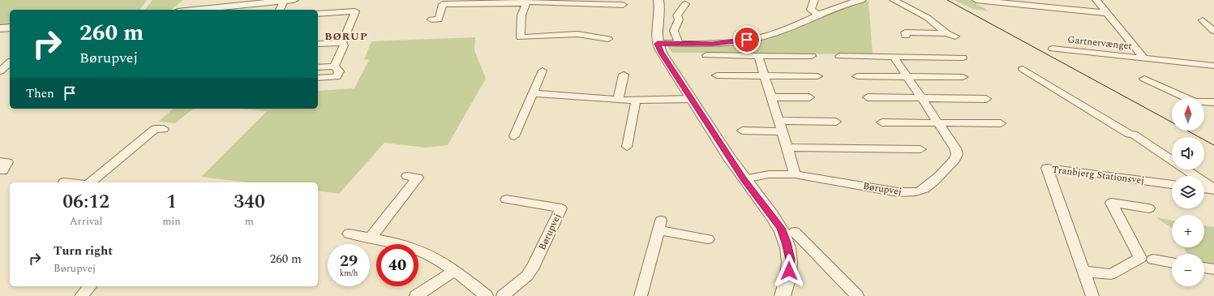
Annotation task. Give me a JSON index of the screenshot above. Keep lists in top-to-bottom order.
{
  "streets": {
    "street": ["Gartnervænget", "Tranbjerg Stationsvej", "Børupvej"]
  },
  "districts": ["BØRUP"],
  "north": "top",
  "page": {
    "turn": ["260 m", "Børupvej"],
    "then": "Then",
    "map_buttons": ["+", "−"],
    "eta": [
      "06:12",
      "Arrival",
      "1",
      "min",
      "340",
      "m"
    ],
    "list": [
      {
        "name": "Turn right",
        "note": "Børupvej",
        "value": "260 m"
      }
    ],
    "speed": "29 km/h",
    "limit": "40"
  }
}
